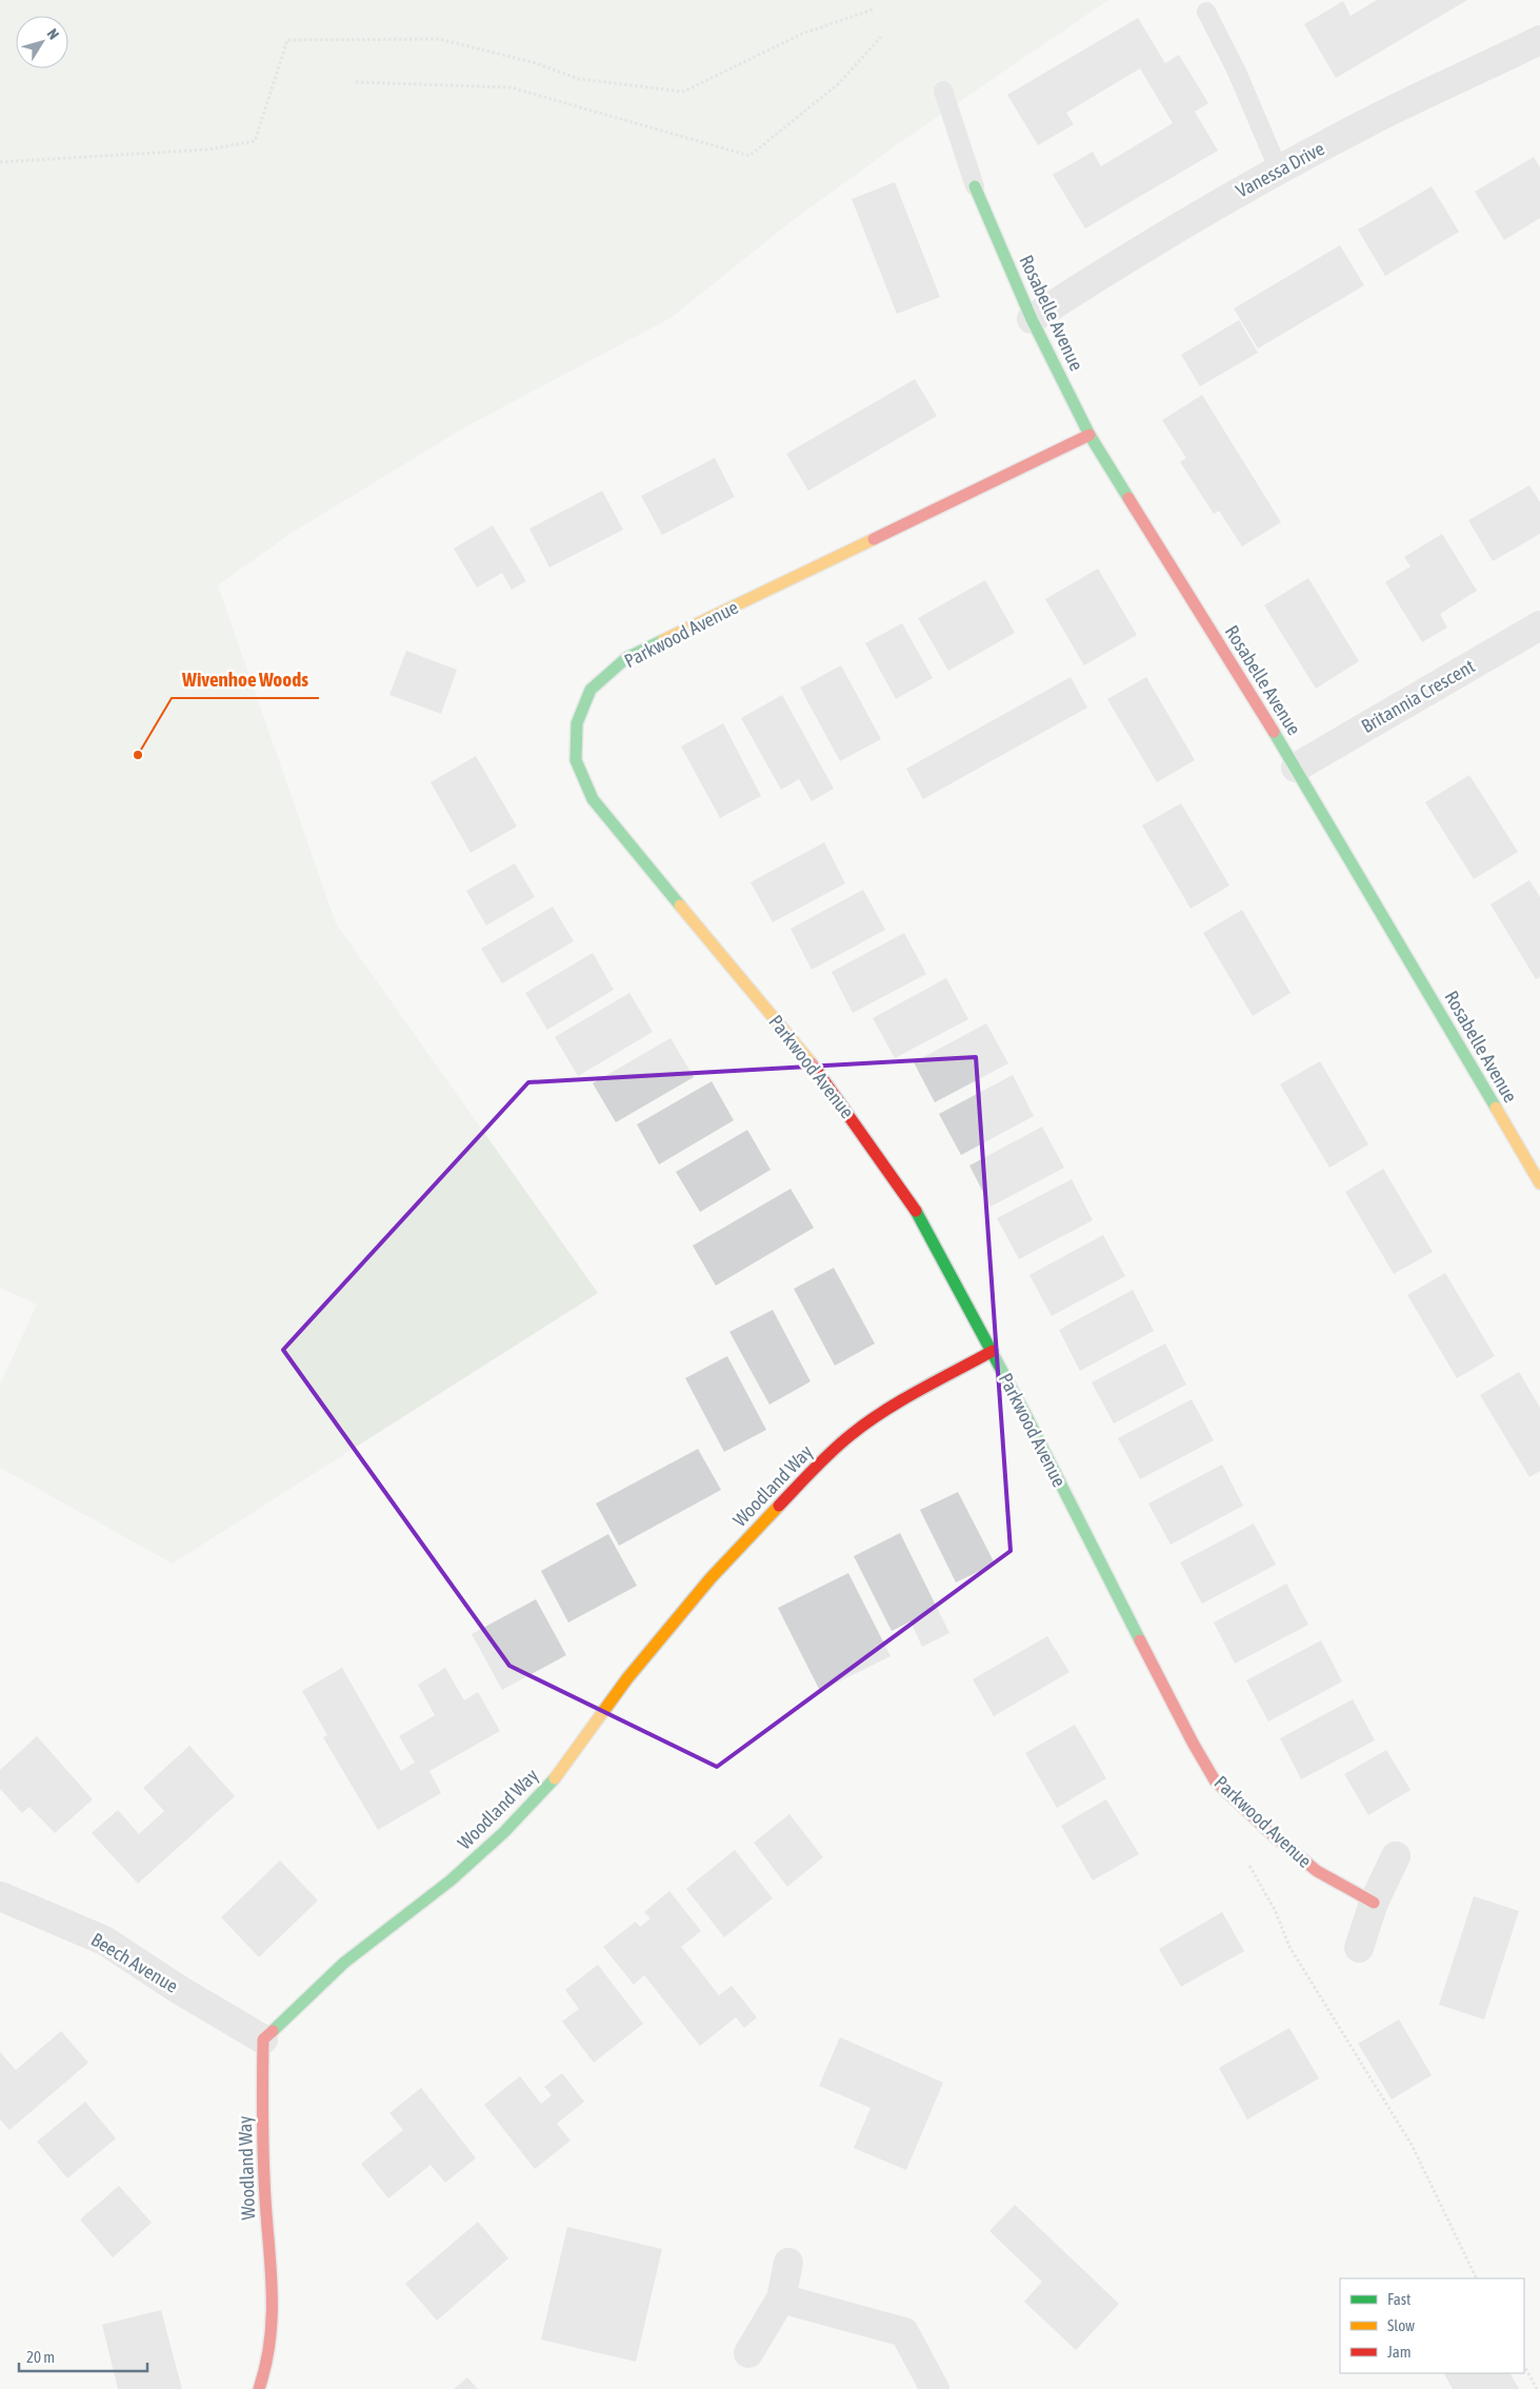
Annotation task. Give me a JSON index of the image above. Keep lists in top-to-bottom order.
{
  "streets": {
    "street": [
      "Vanessa Drive",
      "Rosabelle Avenue",
      "Parkwood Avenue",
      "Britannia Crescent",
      "Woodland Way",
      "Beech Avenue"
    ]
  },
  "crossings": [
    ["Vanessa Drive", "Rosabelle Avenue"],
    ["Rosabelle Avenue", "Parkwood Avenue"],
    ["Rosabelle Avenue", "Britannia Crescent"],
    ["Parkwood Avenue", "Woodland Way"],
    ["Woodland Way", "Beech Avenue"]
  ],
  "places": ["Wivenhoe Woods"],
  "legend": ["Fast", "Slow", "Jam"],
  "scale_bar": "20 m",
  "north": "top right"
}
